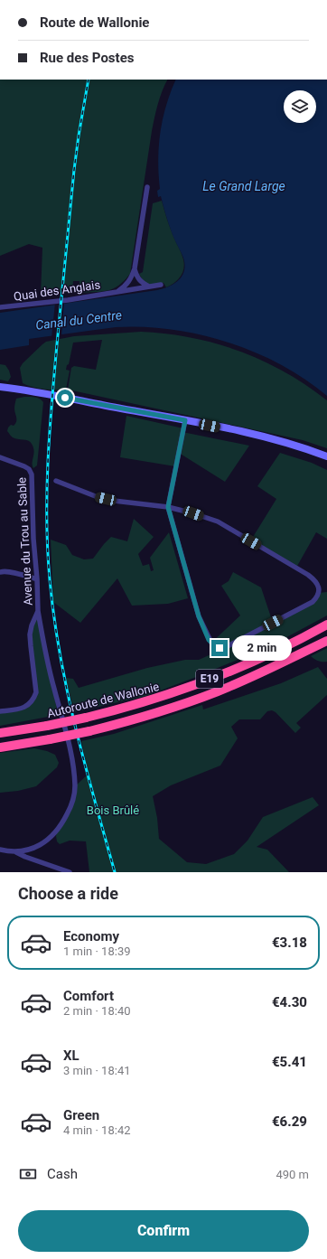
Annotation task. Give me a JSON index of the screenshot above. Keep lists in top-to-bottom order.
{
  "streets": {
    "highway": ["E19", "Autoroute de Wallonie"],
    "street": ["Quai des Anglais", "Avenue du Trou au Sable"]
  },
  "water": ["Le Grand Large", "Canal du Centre"],
  "parks": ["Bois Brûlé"],
  "page": {
    "banner": ["Route de Wallonie", "Rue des Postes"],
    "bubble": "2 min",
    "heading": "Choose a ride",
    "list": [
      {
        "name": "Economy",
        "note": "1 min · 18:39",
        "value": "€3.18"
      },
      {
        "name": "Comfort",
        "note": "2 min · 18:40",
        "value": "€4.30"
      },
      {
        "name": "XL",
        "note": "3 min · 18:41",
        "value": "€5.41"
      },
      {
        "name": "Green",
        "note": "4 min · 18:42",
        "value": "€6.29"
      }
    ],
    "pay": ["Cash", "490 m"],
    "buttons": "Confirm"
  }
}
